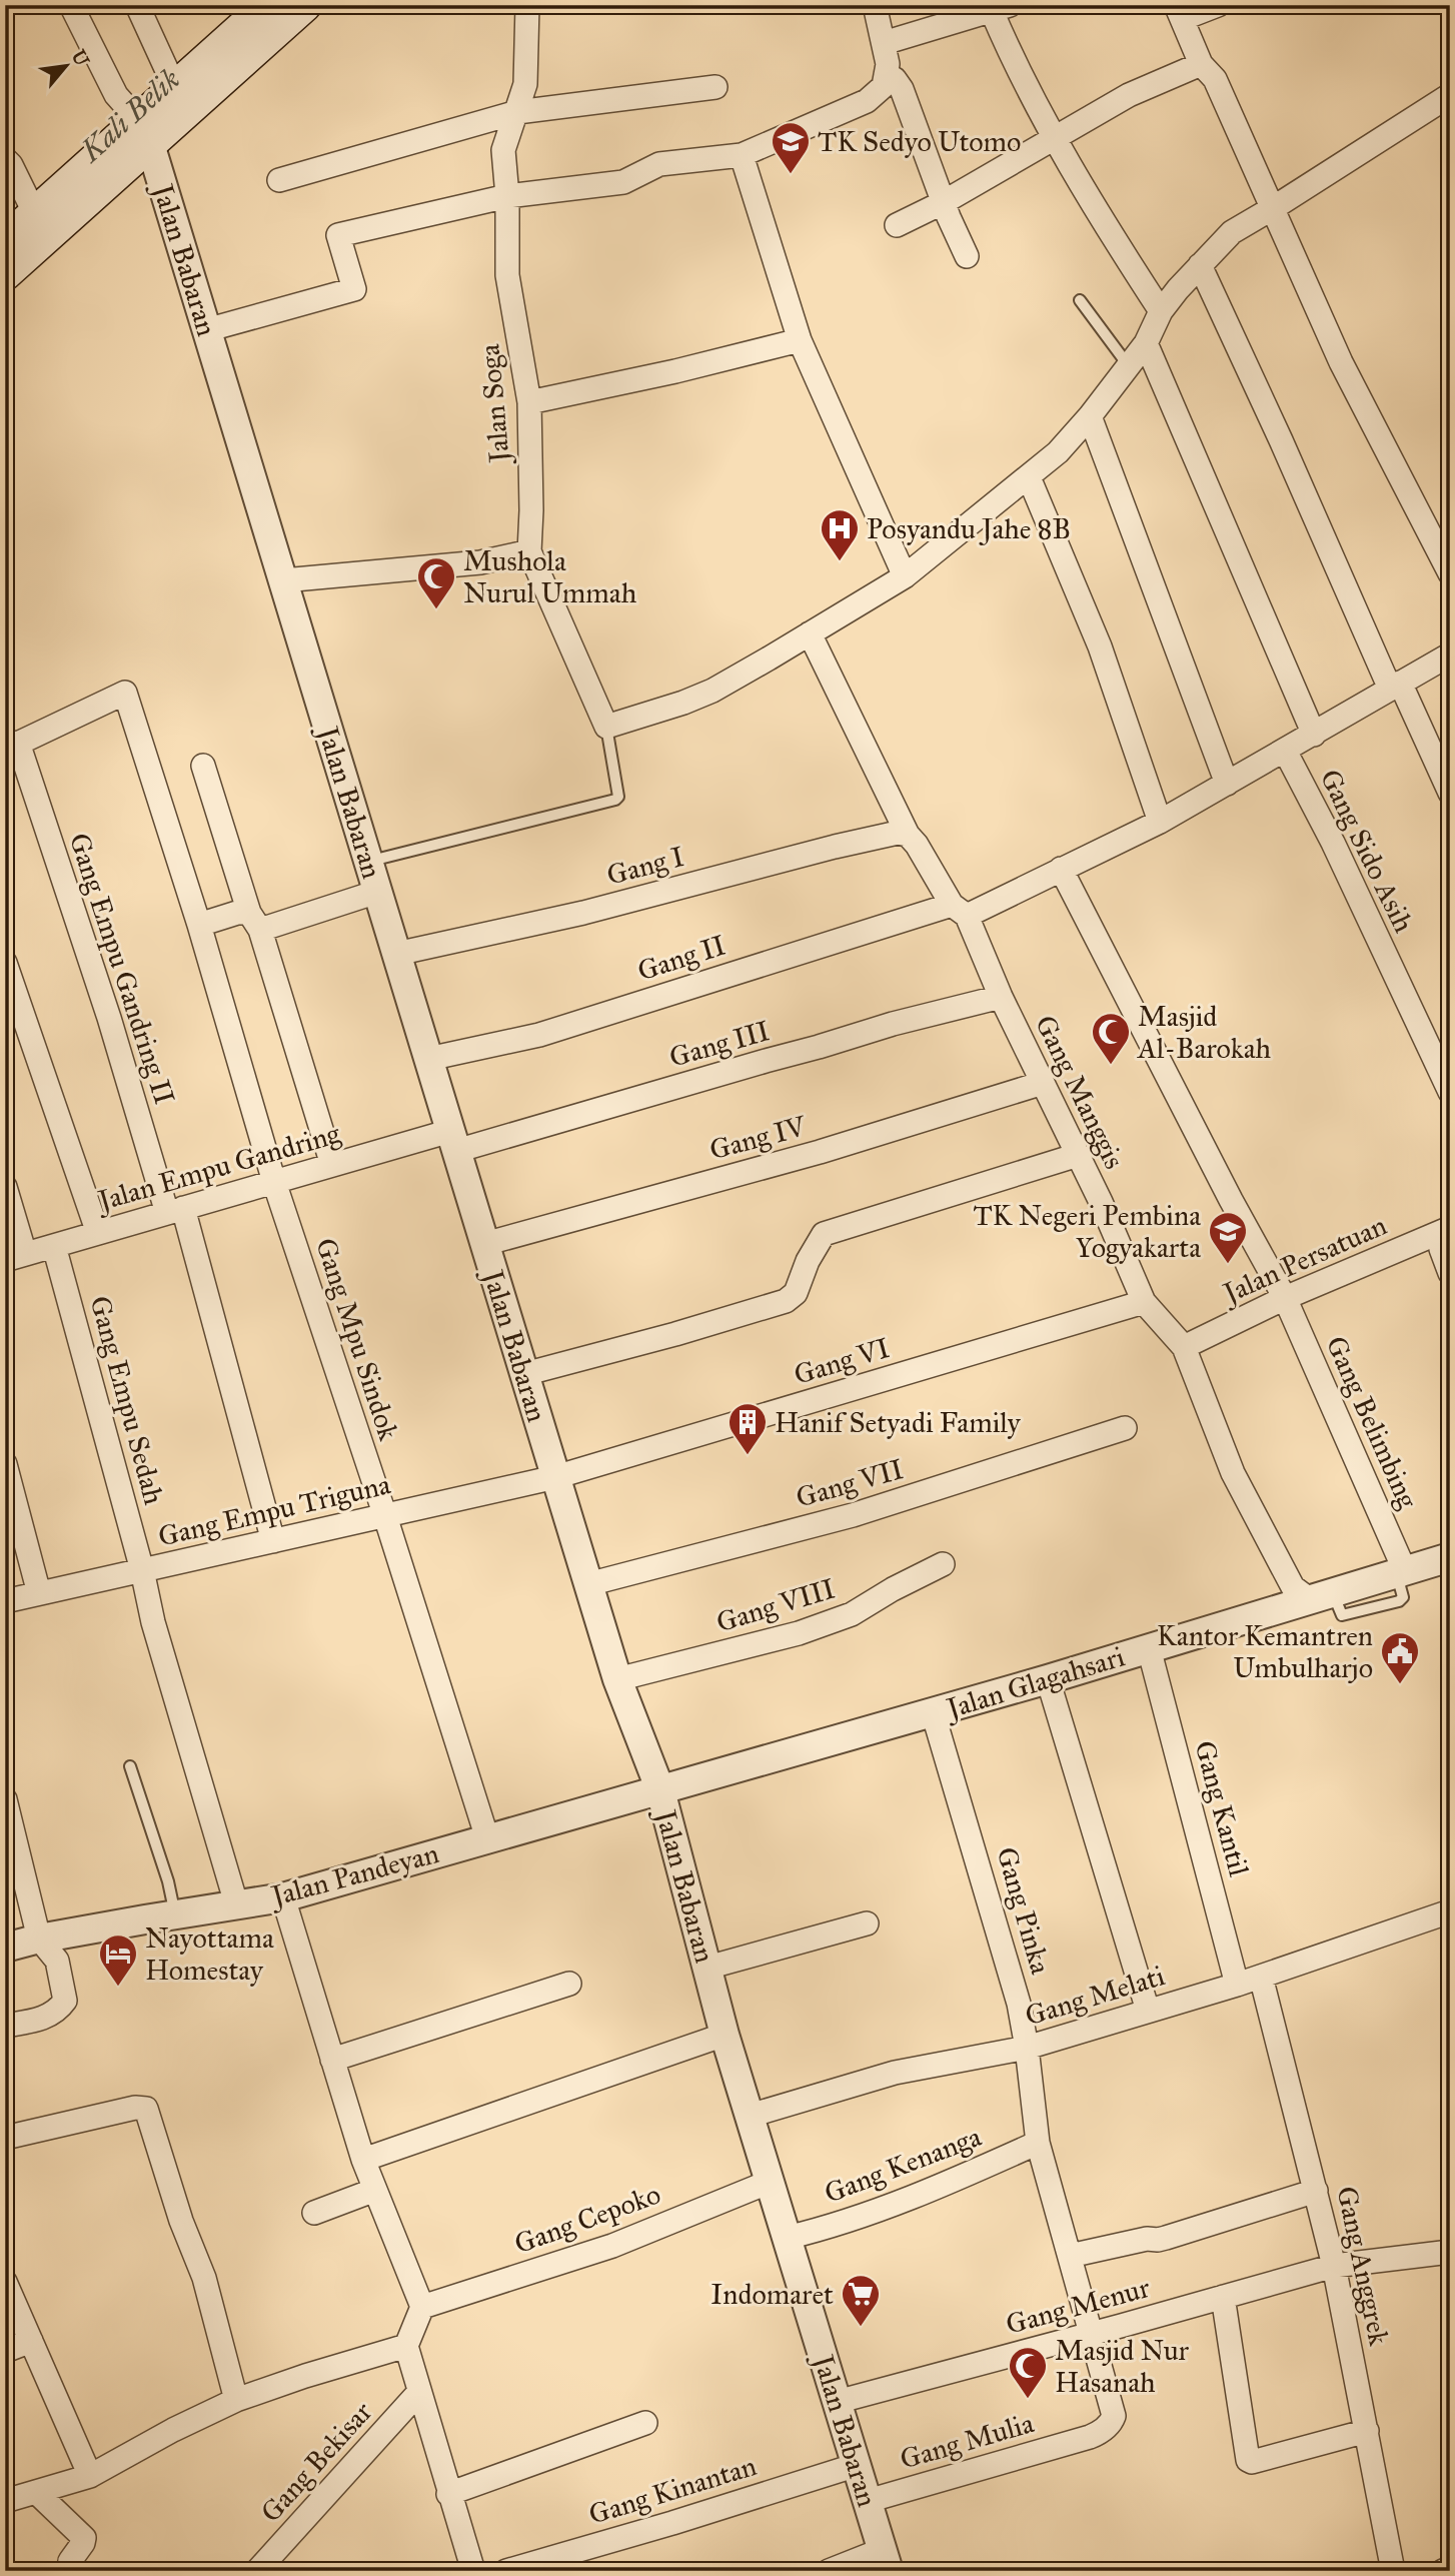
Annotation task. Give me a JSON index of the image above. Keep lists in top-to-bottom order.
{
  "streets": {
    "street": [
      "Jalan Babaran",
      "Jalan Soga",
      "Gang Sido Asih",
      "Gang I",
      "Gang II",
      "Gang Empu Gandring II",
      "Gang III",
      "Gang Manggis",
      "Gang IV",
      "Jalan Empu Gandring",
      "Jalan Persatuan",
      "Gang Mpu Sindok",
      "Gang VI",
      "Gang Empu Sedah",
      "Gang Belimbing",
      "Gang VII",
      "Gang Empu Triguna",
      "Gang VIII",
      "Jalan Glagahsari",
      "Gang Kantil",
      "Jalan Pandeyan",
      "Gang Pinka",
      "Gang Melati",
      "Gang Kenanga",
      "Gang Cepoko",
      "Gang Anggrek",
      "Gang Menur",
      "Gang Mulia",
      "Gang Bekisar",
      "Gang Kinantan"
    ]
  },
  "crossings": [
    ["Jalan Babaran", "Gang I"],
    ["Jalan Babaran", "Gang II"],
    ["Jalan Babaran", "Gang III"],
    ["Jalan Babaran", "Gang IV"],
    ["Jalan Babaran", "Jalan Empu Gandring"],
    ["Jalan Babaran", "Gang VI"],
    ["Jalan Babaran", "Gang VII"],
    ["Jalan Babaran", "Gang Empu Triguna"],
    ["Jalan Babaran", "Gang VIII"],
    ["Jalan Babaran", "Jalan Glagahsari"],
    ["Jalan Babaran", "Jalan Pandeyan"],
    ["Jalan Babaran", "Gang Melati"],
    ["Jalan Babaran", "Gang Kenanga"],
    ["Jalan Babaran", "Gang Cepoko"],
    ["Jalan Babaran", "Gang Menur"],
    ["Jalan Babaran", "Gang Mulia"],
    ["Jalan Babaran", "Gang Kinantan"],
    ["Gang Sido Asih", "Gang II"],
    ["Gang I", "Gang Manggis"],
    ["Gang II", "Gang Manggis"],
    ["Gang II", "Gang Belimbing"],
    ["Gang Empu Gandring II", "Jalan Empu Gandring"],
    ["Gang Empu Gandring II", "Gang Mpu Sindok"],
    ["Gang Empu Gandring II", "Gang Empu Triguna"],
    ["Gang III", "Gang Manggis"],
    ["Gang III", "Jalan Empu Gandring"],
    ["Gang Manggis", "Gang IV"],
    ["Gang Manggis", "Jalan Persatuan"],
    ["Gang Manggis", "Gang VI"],
    ["Gang Manggis", "Jalan Glagahsari"],
    ["Jalan Empu Gandring", "Gang Mpu Sindok"],
    ["Jalan Empu Gandring", "Gang Empu Sedah"],
    ["Jalan Persatuan", "Gang Belimbing"],
    ["Gang Mpu Sindok", "Gang Empu Triguna"],
    ["Gang Mpu Sindok", "Jalan Pandeyan"],
    ["Gang VI", "Gang Empu Triguna"],
    ["Gang Empu Sedah", "Gang Empu Triguna"],
    ["Gang Empu Sedah", "Jalan Pandeyan"],
    ["Gang Belimbing", "Jalan Glagahsari"],
    ["Jalan Glagahsari", "Gang Kantil"],
    ["Jalan Glagahsari", "Jalan Pandeyan"],
    ["Jalan Glagahsari", "Gang Pinka"],
    ["Gang Kantil", "Gang Melati"],
    ["Gang Pinka", "Gang Melati"],
    ["Gang Pinka", "Gang Kenanga"],
    ["Gang Pinka", "Gang Menur"],
    ["Gang Pinka", "Gang Mulia"],
    ["Gang Melati", "Gang Anggrek"],
    ["Gang Anggrek", "Gang Menur"],
    ["Gang Menur", "Gang Mulia"]
  ],
  "water": ["Kali Belik"],
  "places": {
    "school or university": ["TK Sedyo Utomo", "TK Negeri Pembina Yogyakarta"],
    "hospital": ["Posyandu Jahe 8B"],
    "mosque": ["Mushola Nurul Ummah", "Masjid Al-Barokah", "Masjid Nur Hasanah"],
    "building": ["Hanif Setyadi Family"],
    "public building": ["Kantor Kemantren Umbulharjo"],
    "hotel": ["Nayottama Homestay"],
    "supermarket": ["Indomaret"]
  },
  "north": "top right"
}
